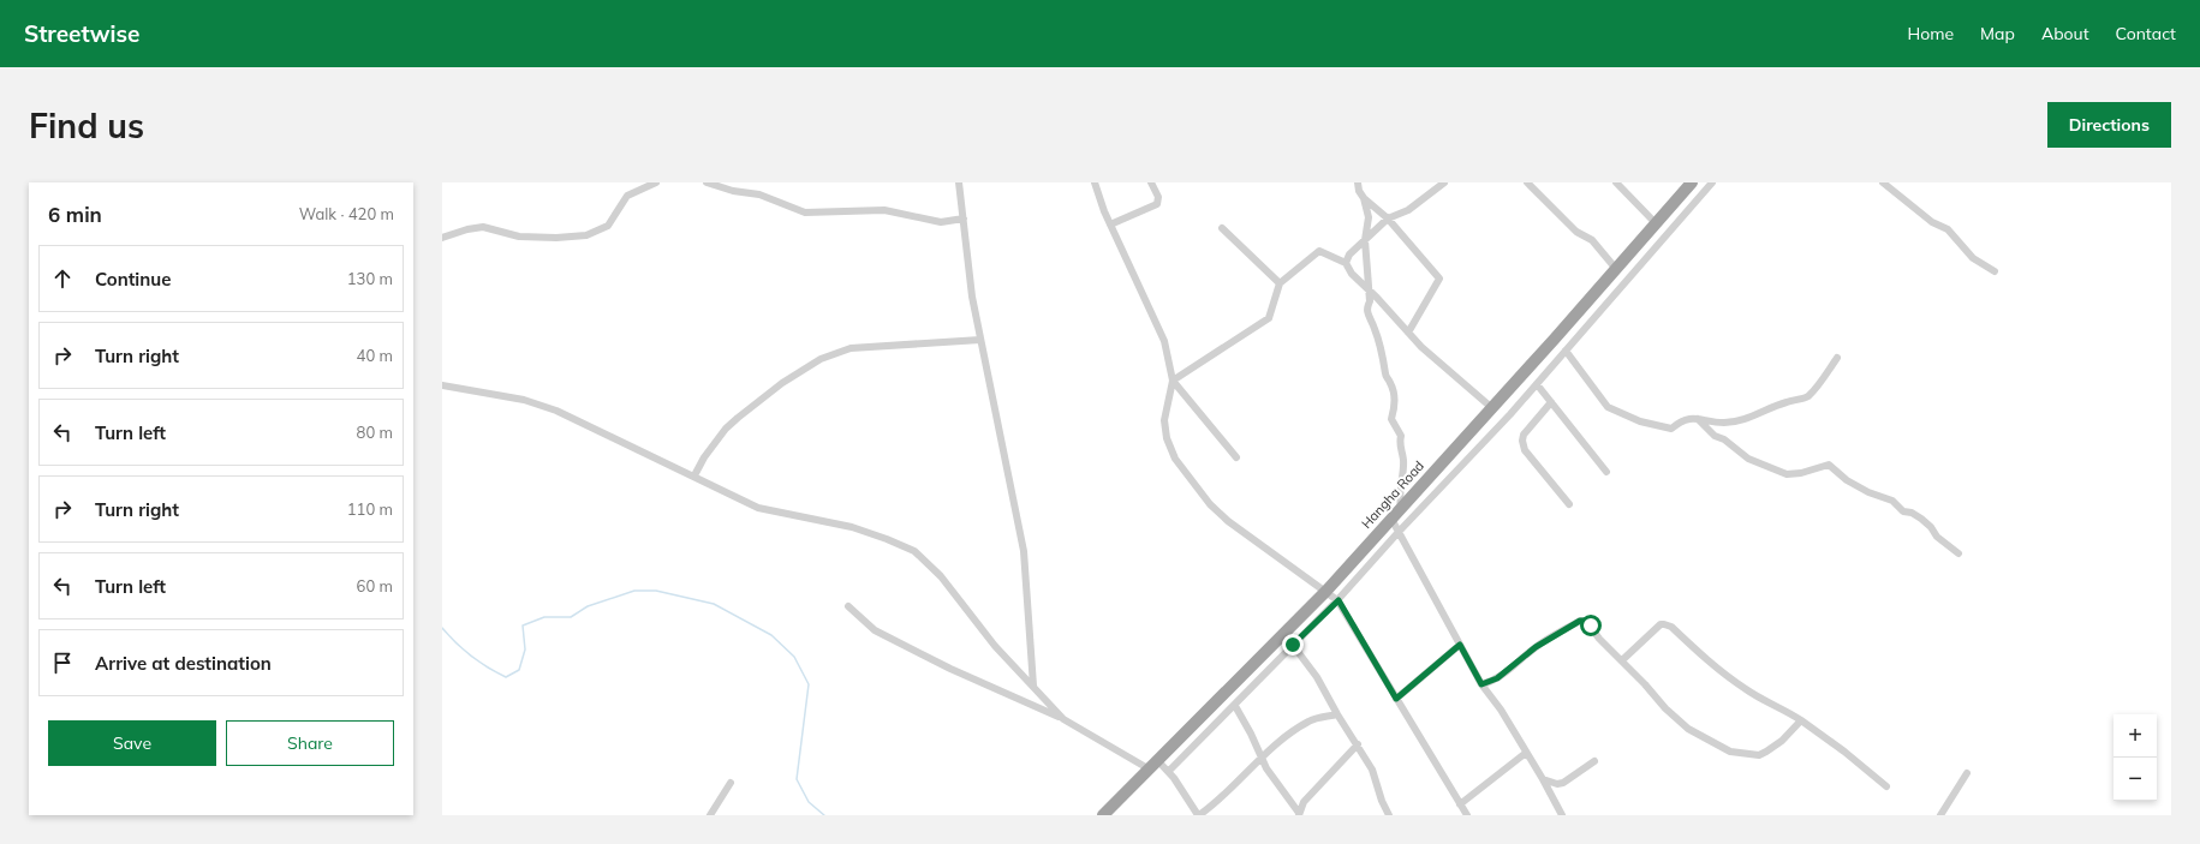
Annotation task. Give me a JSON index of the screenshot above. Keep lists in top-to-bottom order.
{
  "streets": {
    "highway": ["Hangha Road"]
  },
  "page": {
    "header": "Streetwise",
    "nav": [
      "Home",
      "Map",
      "About",
      "Contact"
    ],
    "buttons": [
      "Directions",
      ["Save", "Share"]
    ],
    "title": "Find us",
    "heading": ["6 min", "Walk · 420 m"],
    "list": [
      ["Continue", "130 m"],
      ["Turn right", "40 m"],
      ["Turn left", "80 m"],
      ["Turn right", "110 m"],
      ["Turn left", "60 m"],
      "Arrive at destination"
    ],
    "map_buttons": ["+", "−"]
  }
}
